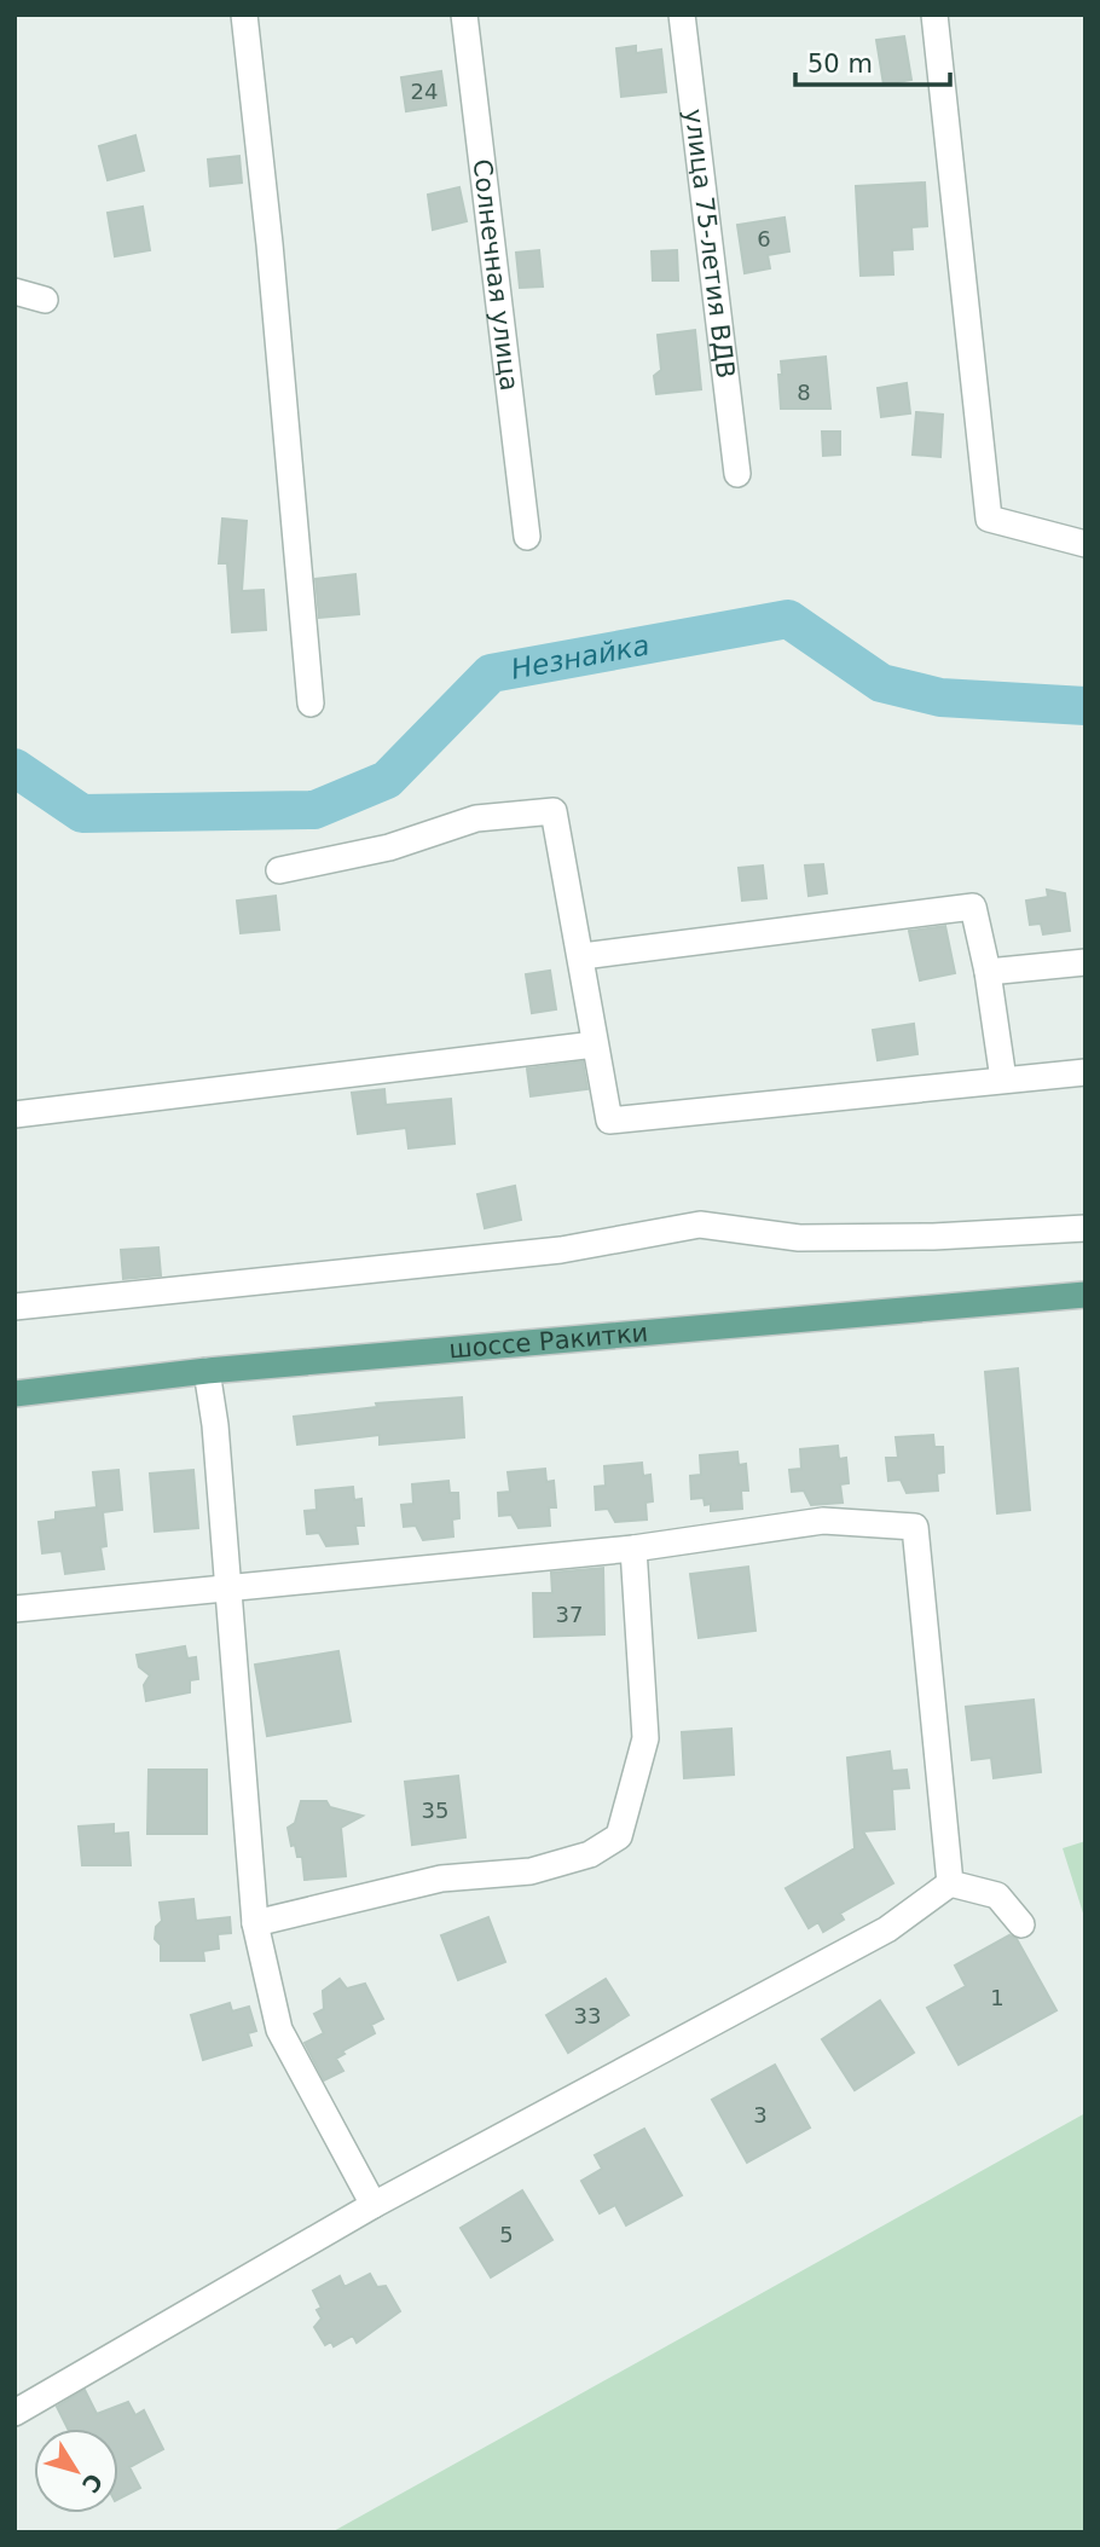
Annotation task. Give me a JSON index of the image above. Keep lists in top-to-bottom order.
{
  "streets": {
    "main road": ["шоссе Ракитки"],
    "street": ["улица 75-летия ВДВ", "Солнечная улица"]
  },
  "water": ["Незнайка"],
  "house_numbers": [
    "24",
    "6",
    "8",
    "37",
    "35",
    "1",
    "33",
    "3",
    "5"
  ],
  "scale_bar": "50 m",
  "north": "bottom right"
}
